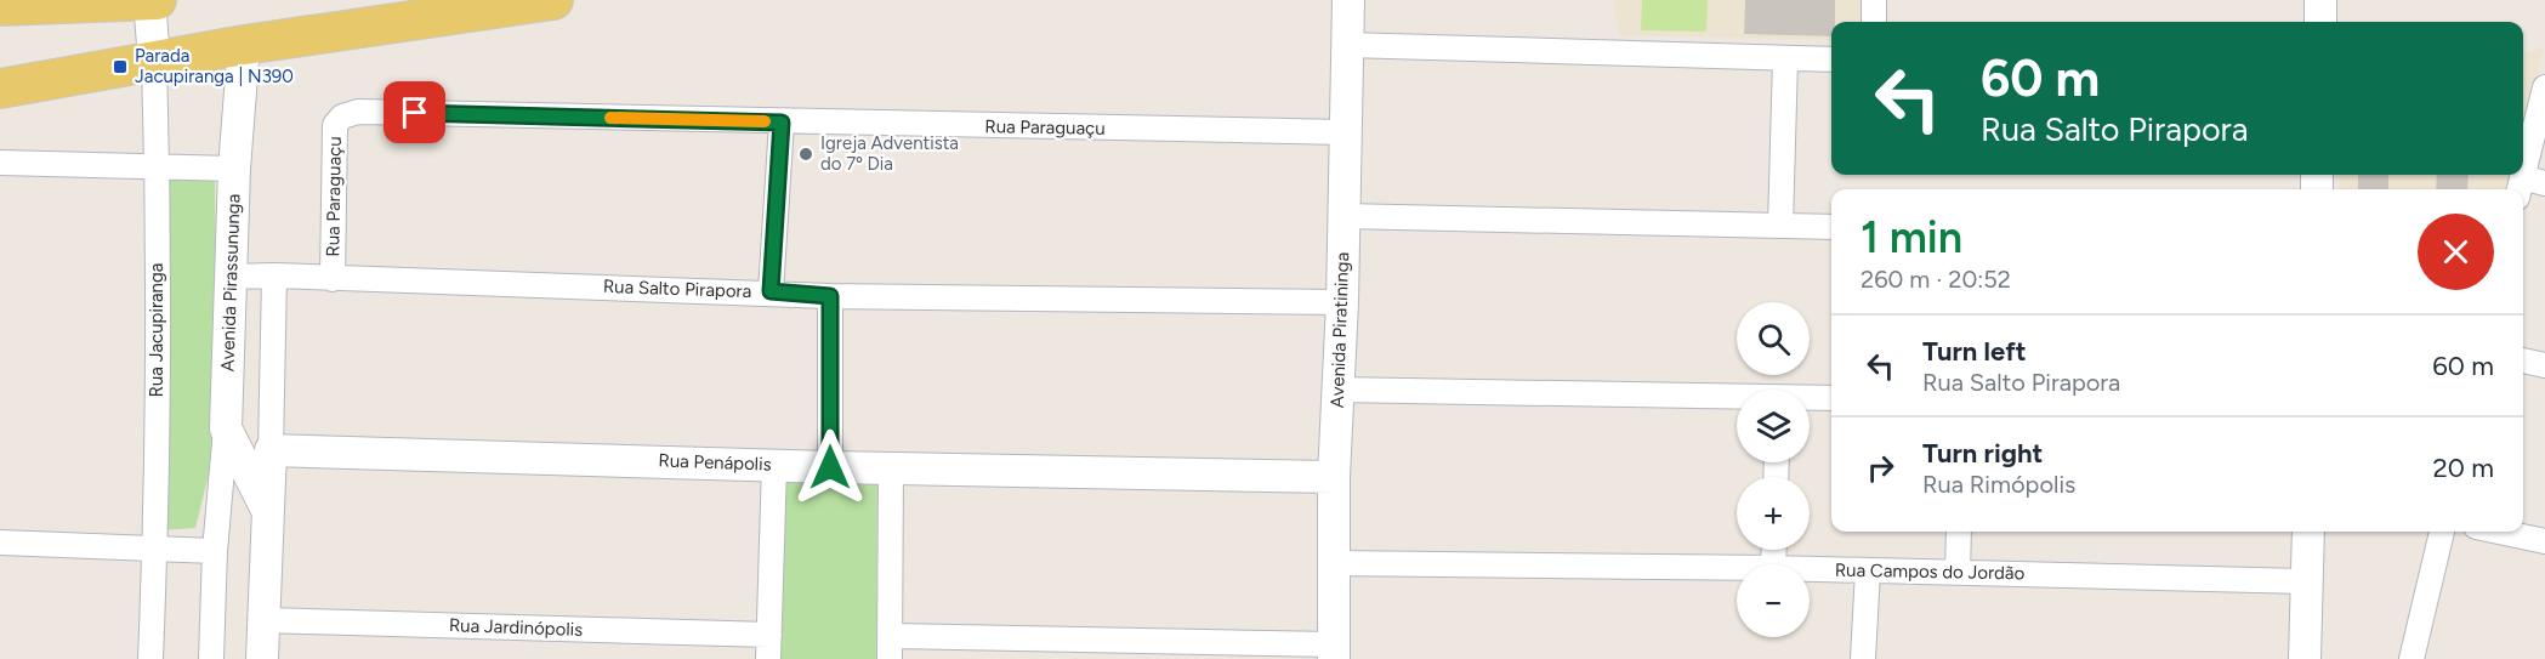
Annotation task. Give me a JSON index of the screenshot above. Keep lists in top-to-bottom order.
{
  "streets": {
    "street": [
      "Rua Paraguaçu",
      "Avenida Pirassununga",
      "Rua Salto Pirapora",
      "Rua Jacupiranga",
      "Avenida Piratininga",
      "Rua Penápolis",
      "Rua Campos do Jordão",
      "Rua Jardinópolis"
    ]
  },
  "crossings": [
    ["Rua Paraguaçu", "Rua Salto Pirapora"],
    ["Rua Paraguaçu", "Avenida Piratininga"],
    ["Avenida Pirassununga", "Rua Salto Pirapora"],
    ["Avenida Pirassununga", "Rua Penápolis"],
    ["Avenida Pirassununga", "Rua Jardinópolis"],
    ["Rua Salto Pirapora", "Avenida Piratininga"],
    ["Avenida Piratininga", "Rua Penápolis"],
    ["Avenida Piratininga", "Rua Campos do Jordão"]
  ],
  "places": {
    "transit": ["Parada Jacupiranga | N390"],
    "other": ["Igreja Adventista do 7º Dia"]
  },
  "page": {
    "turn": ["60 m", "Rua Salto Pirapora"],
    "heading": ["1 min", "260 m · 20:52"],
    "map_buttons": ["+", "−"],
    "list": [
      {
        "name": "Turn left",
        "note": "Rua Salto Pirapora",
        "value": "60 m"
      },
      {
        "name": "Turn right",
        "note": "Rua Rimópolis",
        "value": "20 m"
      }
    ]
  }
}
